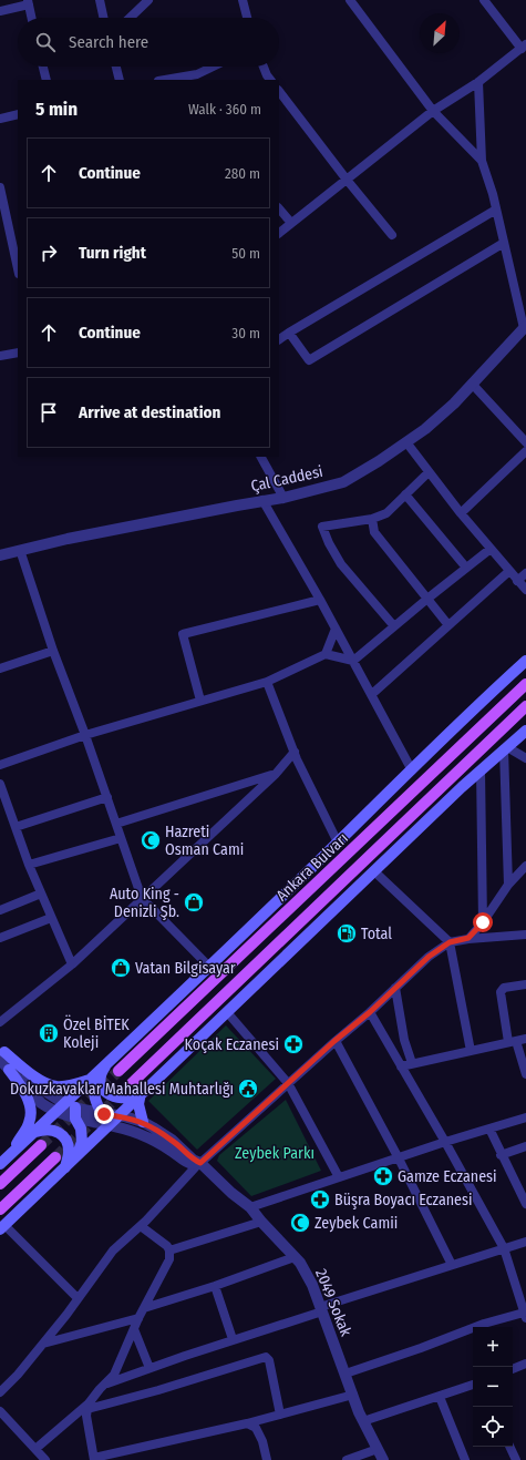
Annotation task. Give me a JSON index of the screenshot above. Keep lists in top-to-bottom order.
{
  "streets": {
    "main road": ["Ankara Bulvarı"],
    "street": ["Çal Caddesi", "2049 Sokak"]
  },
  "parks": ["Zeybek Parkı"],
  "places": {
    "mosque": ["Hazreti Osman Cami", "Zeybek Camii"],
    "shop": ["Auto King - Denizli Şb.", "Vatan Bilgisayar"],
    "fuel station": ["Total"],
    "building": ["Özel BİTEK Koleji"],
    "pharmacy": ["Koçak Eczanesi", "Gamze Eczanesi", "Büşra Boyacı Eczanesi"],
    "public building": ["Dokuzkavaklar Mahallesi Muhtarlığı"]
  },
  "north": "top right",
  "page": {
    "search": "Search here",
    "heading": ["5 min", "Walk · 360 m"],
    "list": [
      ["Continue", "280 m"],
      ["Turn right", "50 m"],
      ["Continue", "30 m"],
      "Arrive at destination"
    ],
    "map_buttons": ["+", "−"]
  }
}
